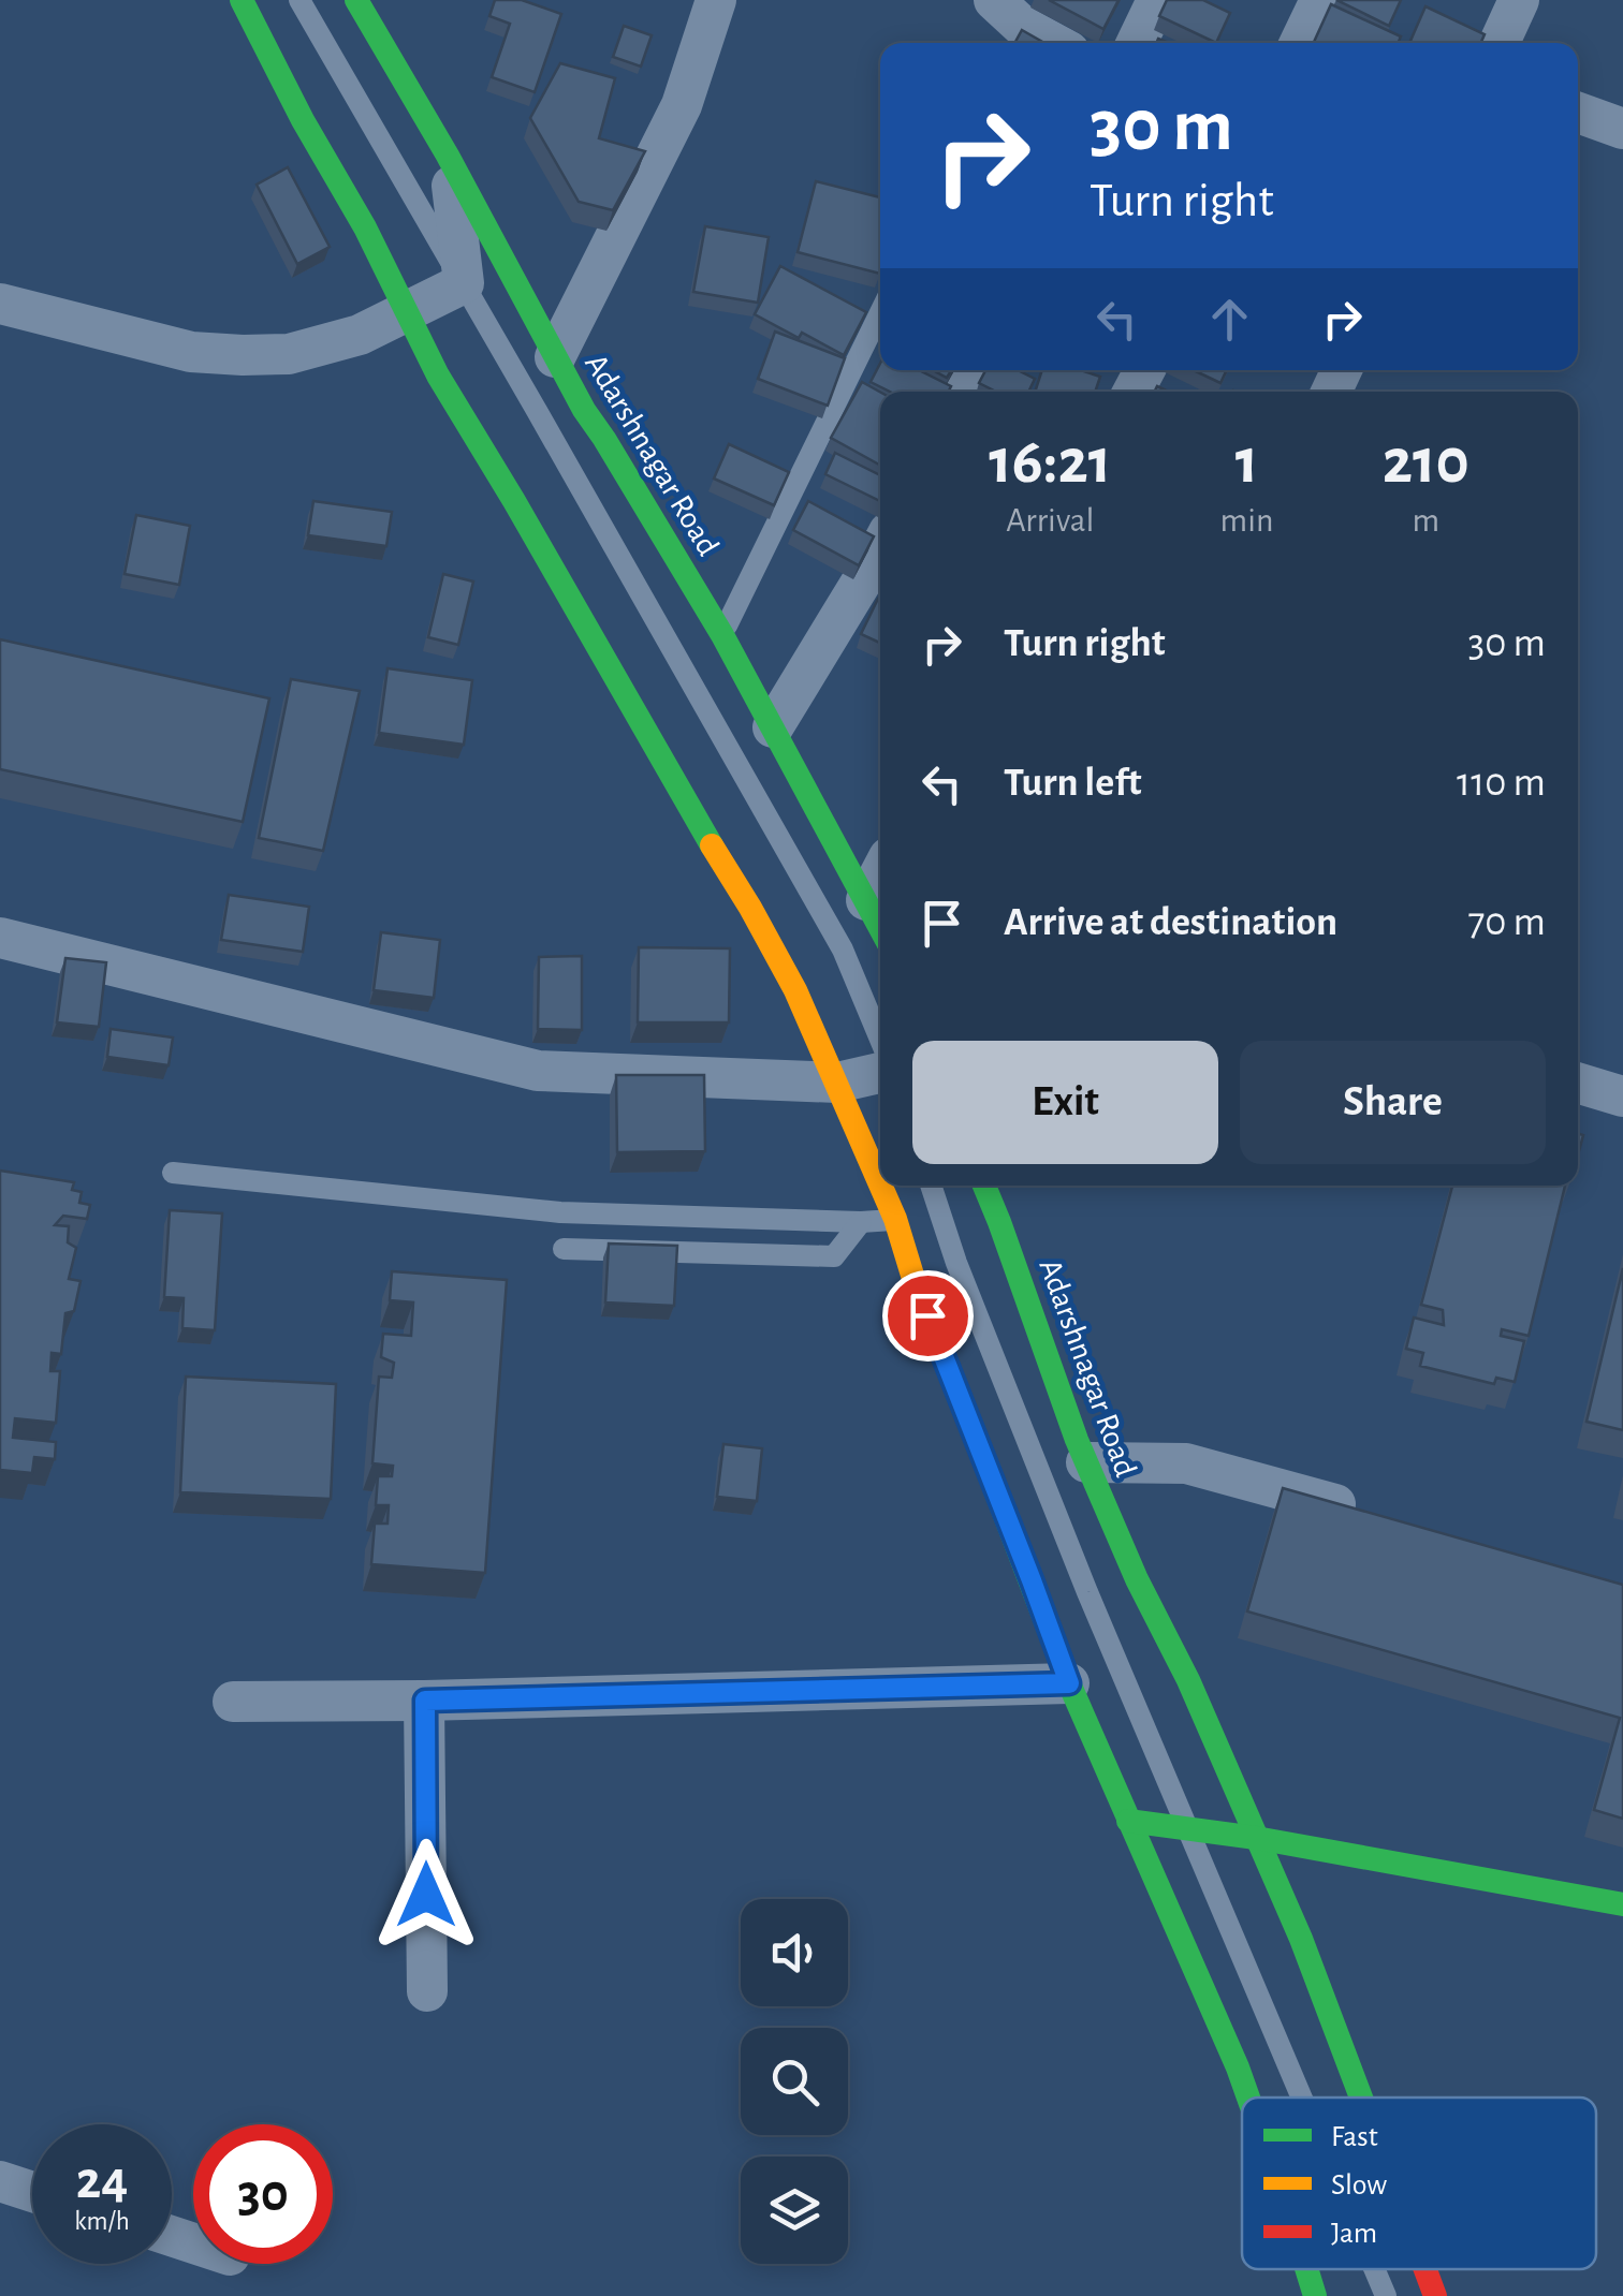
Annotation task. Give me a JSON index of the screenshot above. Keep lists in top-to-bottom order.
{
  "streets": {
    "main road": ["Adarshnagar Road"]
  },
  "legend": ["Fast", "Slow", "Jam"],
  "page": {
    "turn": ["30 m", "Turn right"],
    "eta": [
      "16:21",
      "Arrival",
      "1",
      "min",
      "210",
      "m"
    ],
    "list": [
      {
        "name": "Turn right",
        "value": "30 m"
      },
      {
        "name": "Turn left",
        "value": "110 m"
      },
      {
        "name": "Arrive at destination",
        "value": "70 m"
      }
    ],
    "buttons": ["Exit", "Share"],
    "speed": "24 km/h",
    "limit": "30"
  }
}
